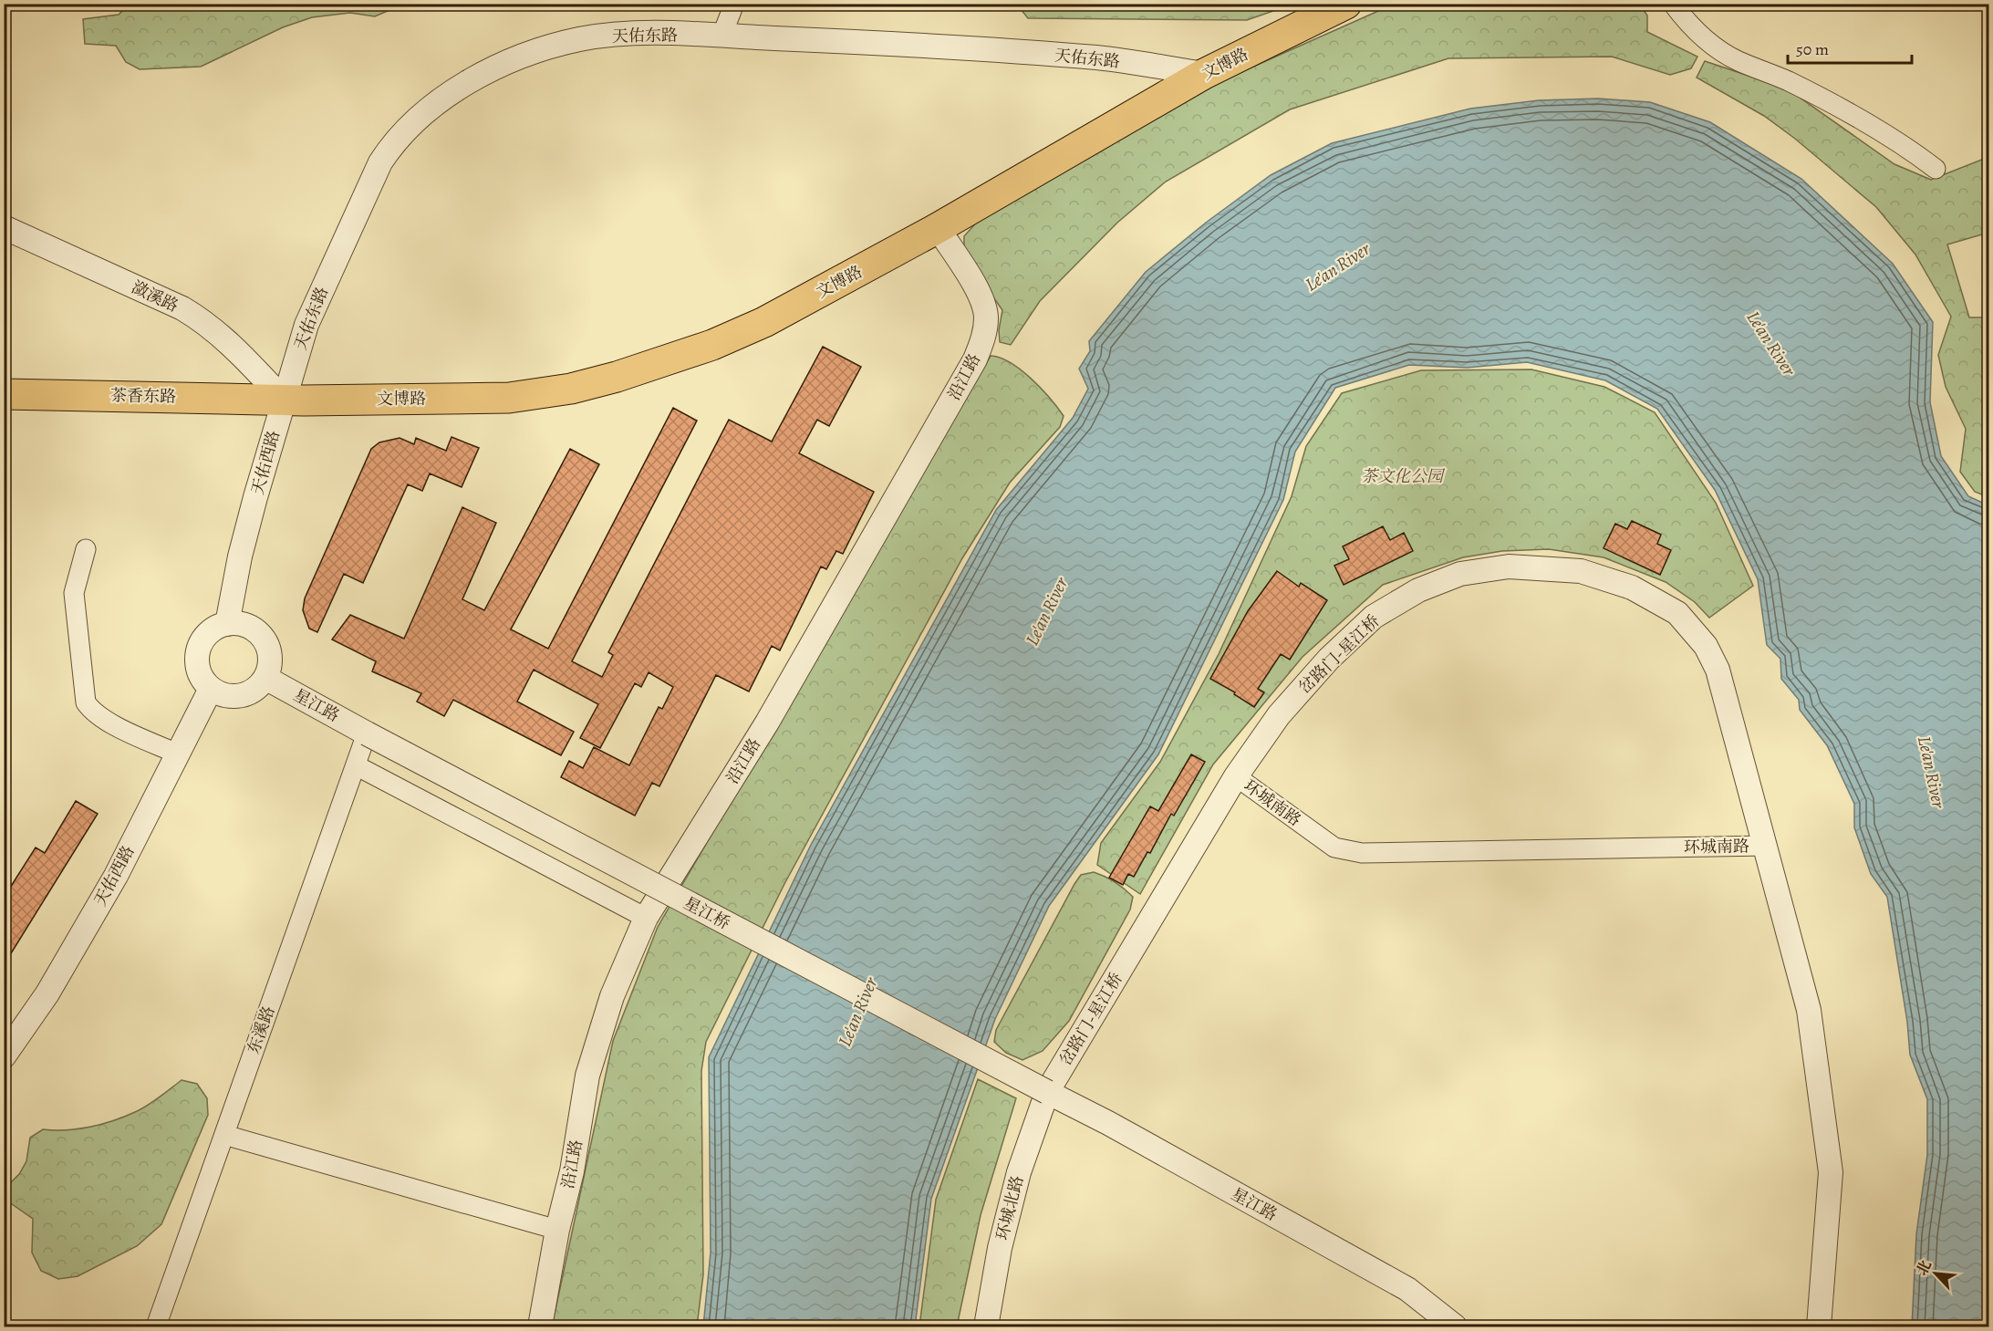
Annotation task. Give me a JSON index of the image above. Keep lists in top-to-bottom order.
{
  "streets": {
    "main road": ["文博路", "茶香东路"],
    "street": [
      "天佑东路",
      "潋溪路",
      "沿江路",
      "天佑西路",
      "岔路门-星江桥",
      "星江路",
      "环城南路",
      "星江桥",
      "东溪路",
      "环城北路"
    ]
  },
  "crossings": [
    ["天佑东路", "文博路"],
    ["天佑东路", "潋溪路"],
    ["天佑东路", "茶香东路"],
    ["天佑东路", "天佑西路"],
    ["文博路", "潋溪路"],
    ["文博路", "沿江路"],
    ["文博路", "茶香东路"],
    ["文博路", "天佑西路"],
    ["潋溪路", "茶香东路"],
    ["潋溪路", "天佑西路"],
    ["茶香东路", "天佑西路"],
    ["天佑西路", "星江路"],
    ["岔路门-星江桥", "星江路"],
    ["岔路门-星江桥", "环城南路"],
    ["岔路门-星江桥", "星江桥"],
    ["岔路门-星江桥", "环城北路"],
    ["星江路", "星江桥"],
    ["星江路", "东溪路"],
    ["星江路", "环城北路"],
    ["星江桥", "东溪路"],
    ["星江桥", "环城北路"]
  ],
  "water": ["Le'an River"],
  "parks": ["茶文化公园"],
  "scale_bar": "50 m",
  "north": "top left"
}
